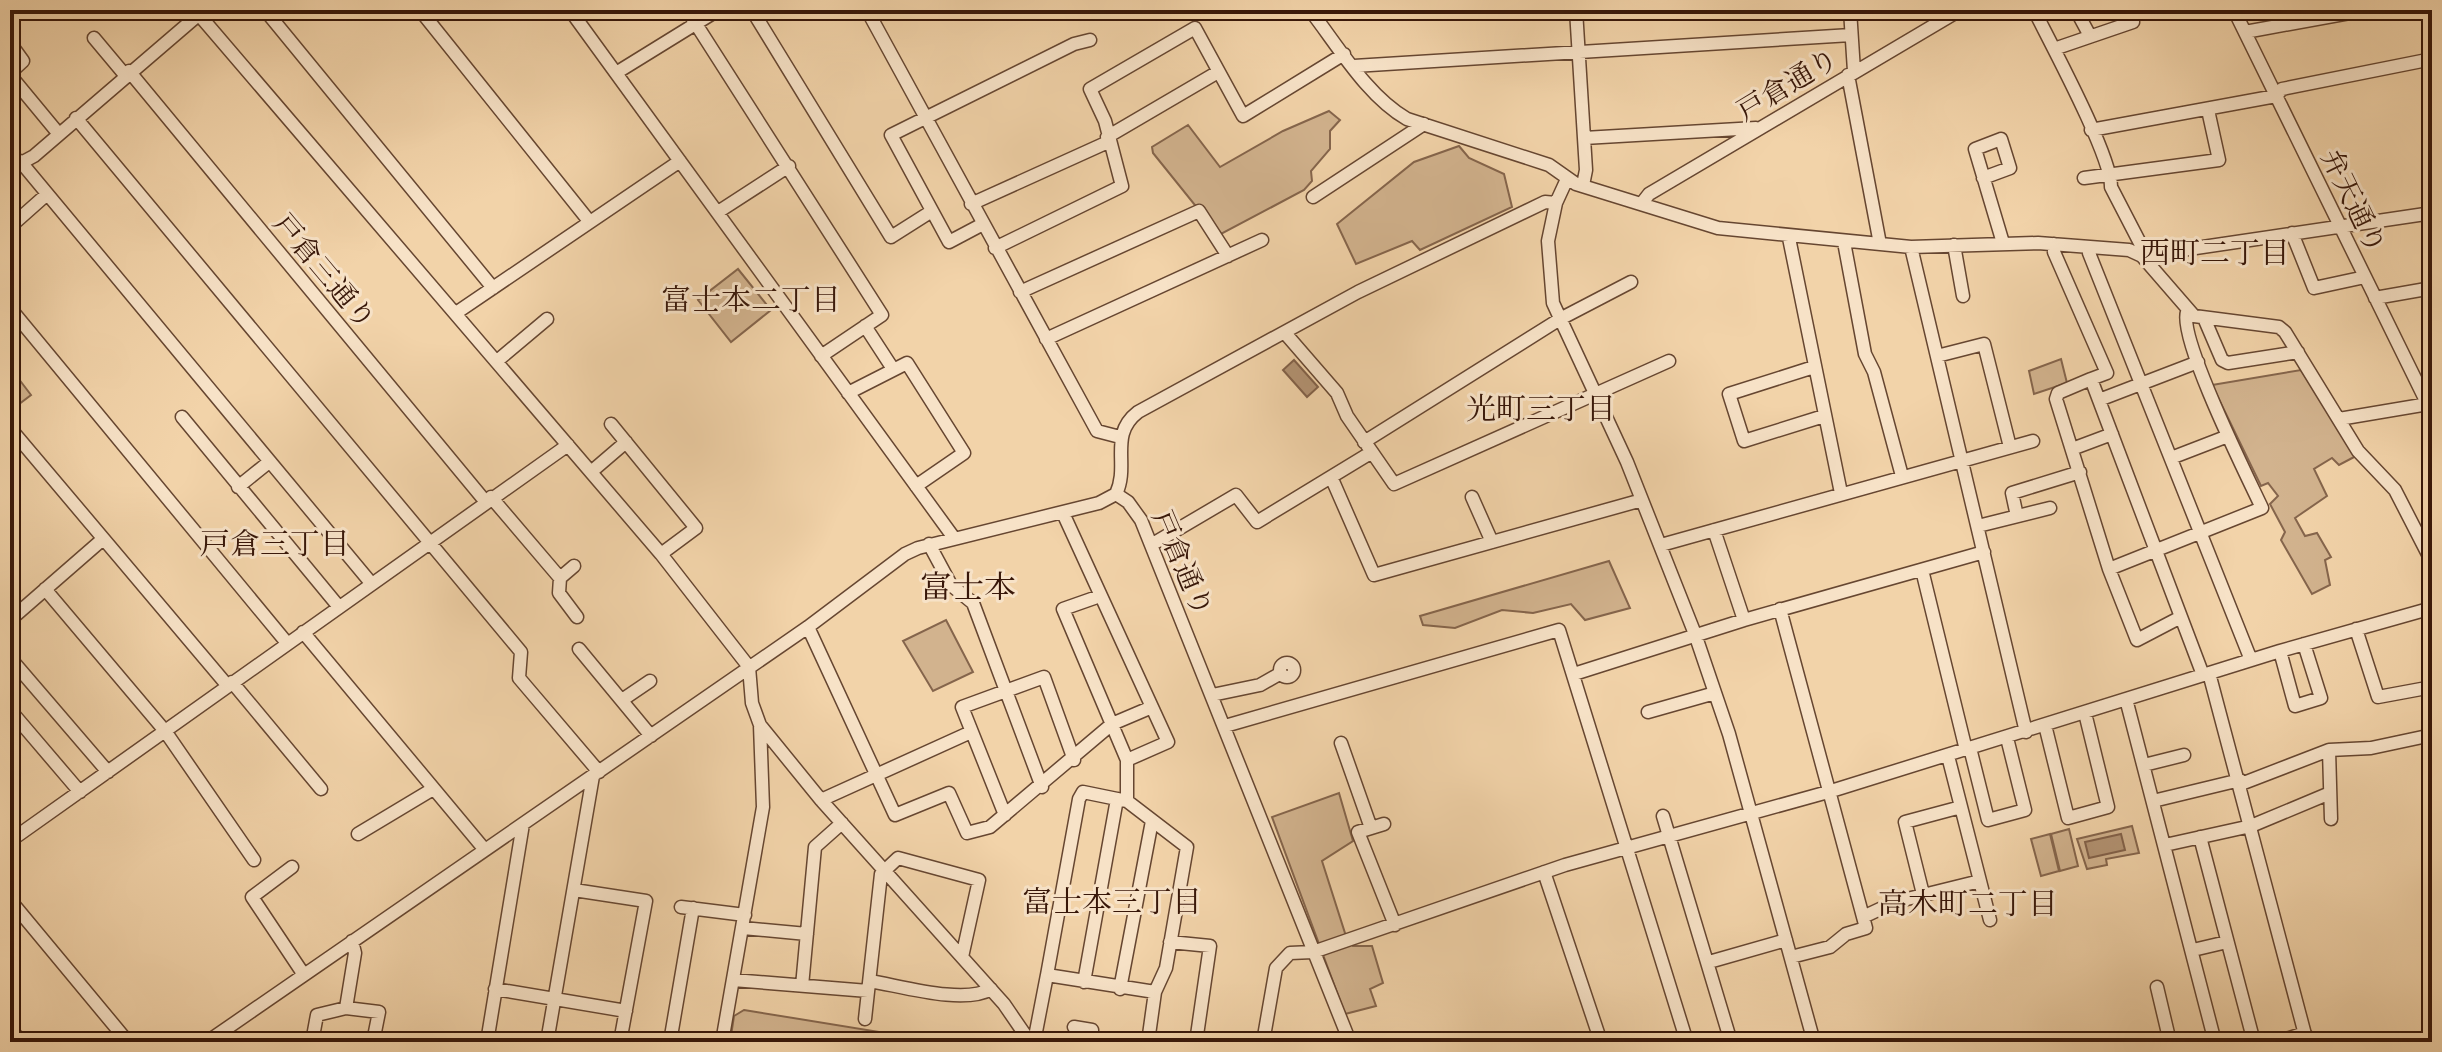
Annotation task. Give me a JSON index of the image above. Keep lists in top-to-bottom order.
{
  "streets": {
    "street": ["戸倉通り", "弁天通り", "戸倉三通り"]
  },
  "districts": [
    "西町二丁目",
    "富士本二丁目",
    "光町三丁目",
    "戸倉三丁目",
    "富士本",
    "富士本三丁目",
    "高木町二丁目"
  ]
}
